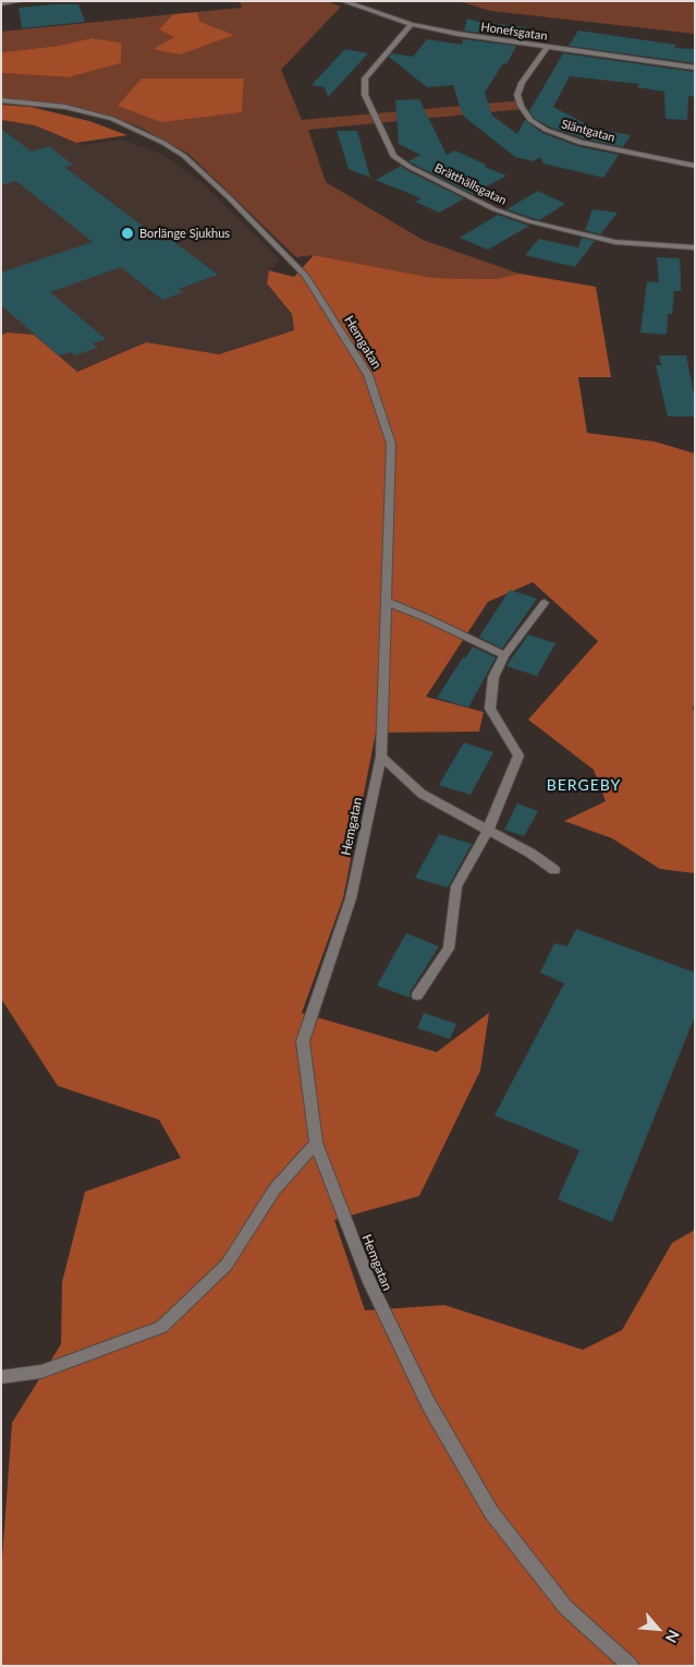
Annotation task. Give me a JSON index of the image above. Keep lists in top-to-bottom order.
{
  "streets": {
    "street": [
      "Honefsgatan",
      "Släntgatan",
      "Brätthällsgatan",
      "Hemgatan"
    ]
  },
  "crossings": [
    ["Honefsgatan", "Släntgatan"],
    ["Honefsgatan", "Brätthällsgatan"]
  ],
  "districts": ["BERGEBY"],
  "places": ["Borlänge Sjukhus"],
  "north": "bottom right"
}
